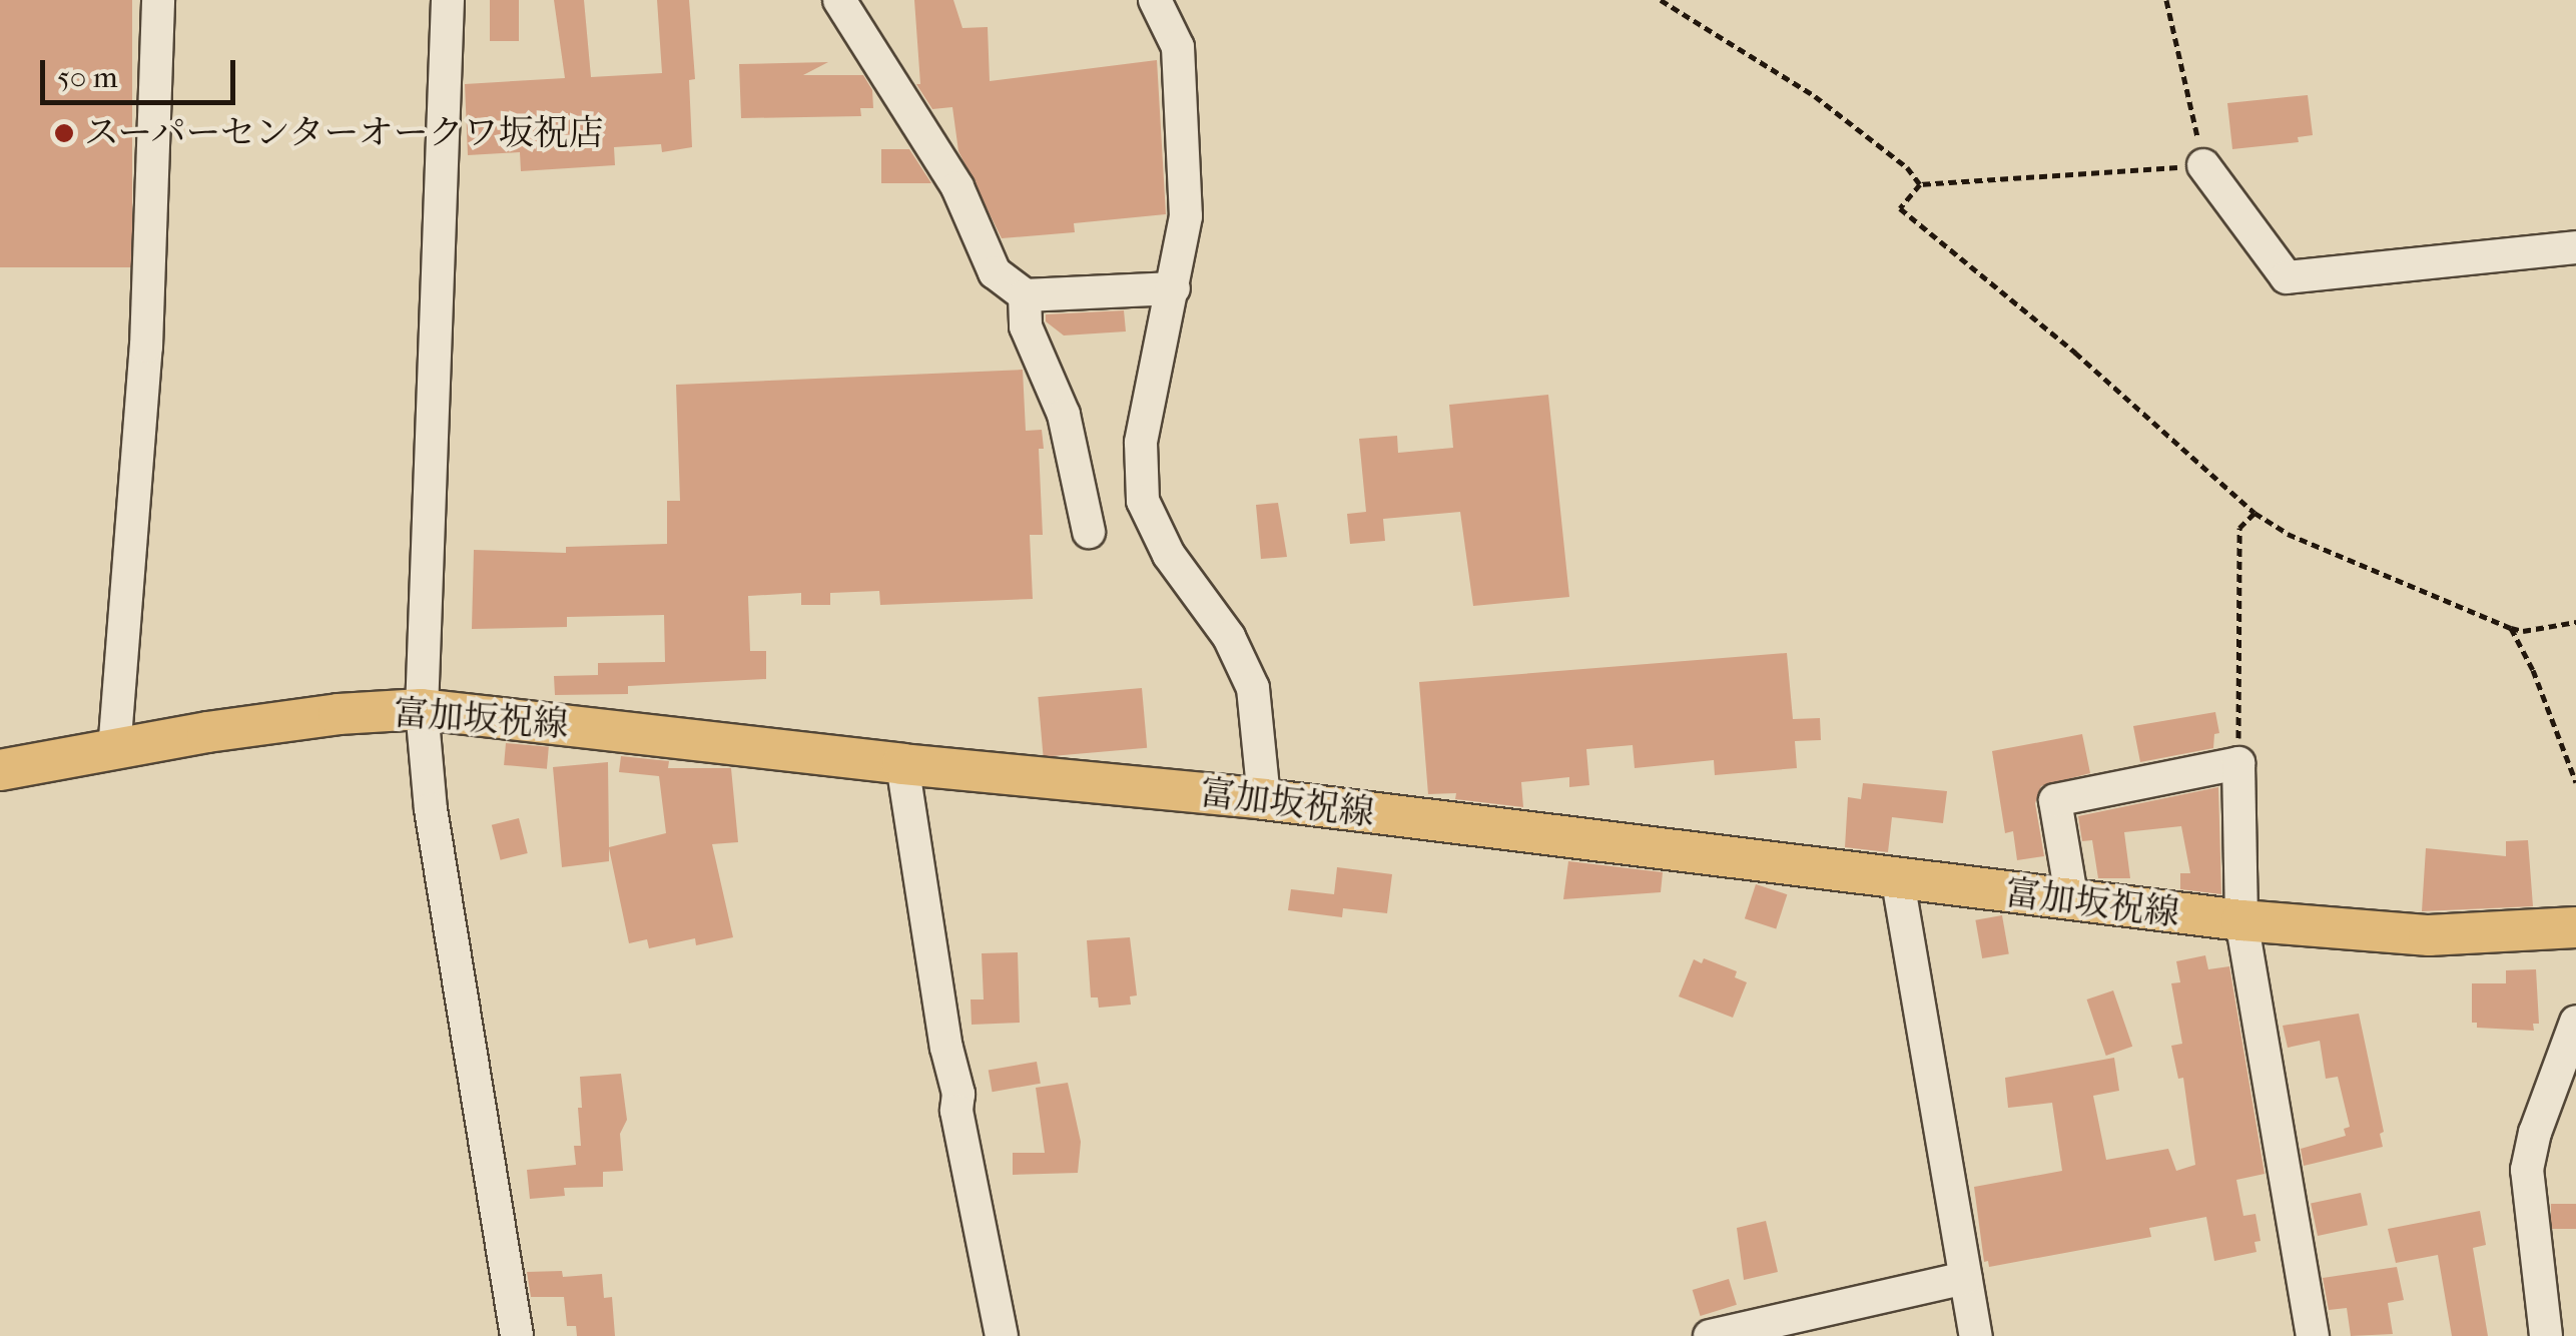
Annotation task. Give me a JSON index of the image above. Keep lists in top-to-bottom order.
{
  "streets": {
    "main road": ["富加坂祝線"]
  },
  "places": ["スーパーセンターオークワ坂祝店"],
  "scale_bar": "50 m"
}
